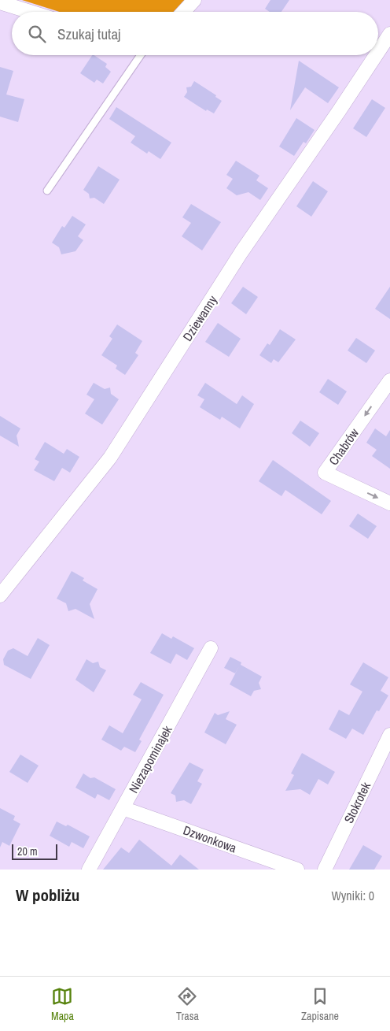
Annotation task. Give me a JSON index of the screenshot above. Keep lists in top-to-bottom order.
{
  "streets": {
    "street": [
      "Dziewanny",
      "Chabrów",
      "Niezapominajek",
      "Stokrotek",
      "Dzwonkowa"
    ]
  },
  "crossings": [
    ["Niezapominajek", "Dzwonkowa"]
  ],
  "scale_bar": "20 m",
  "page": {
    "search": "Szukaj tutaj",
    "scale": "20 m",
    "heading": ["W pobliżu", "Wyniki: 0"],
    "nav": ["Mapa", "Trasa", "Zapisane"]
  }
}
